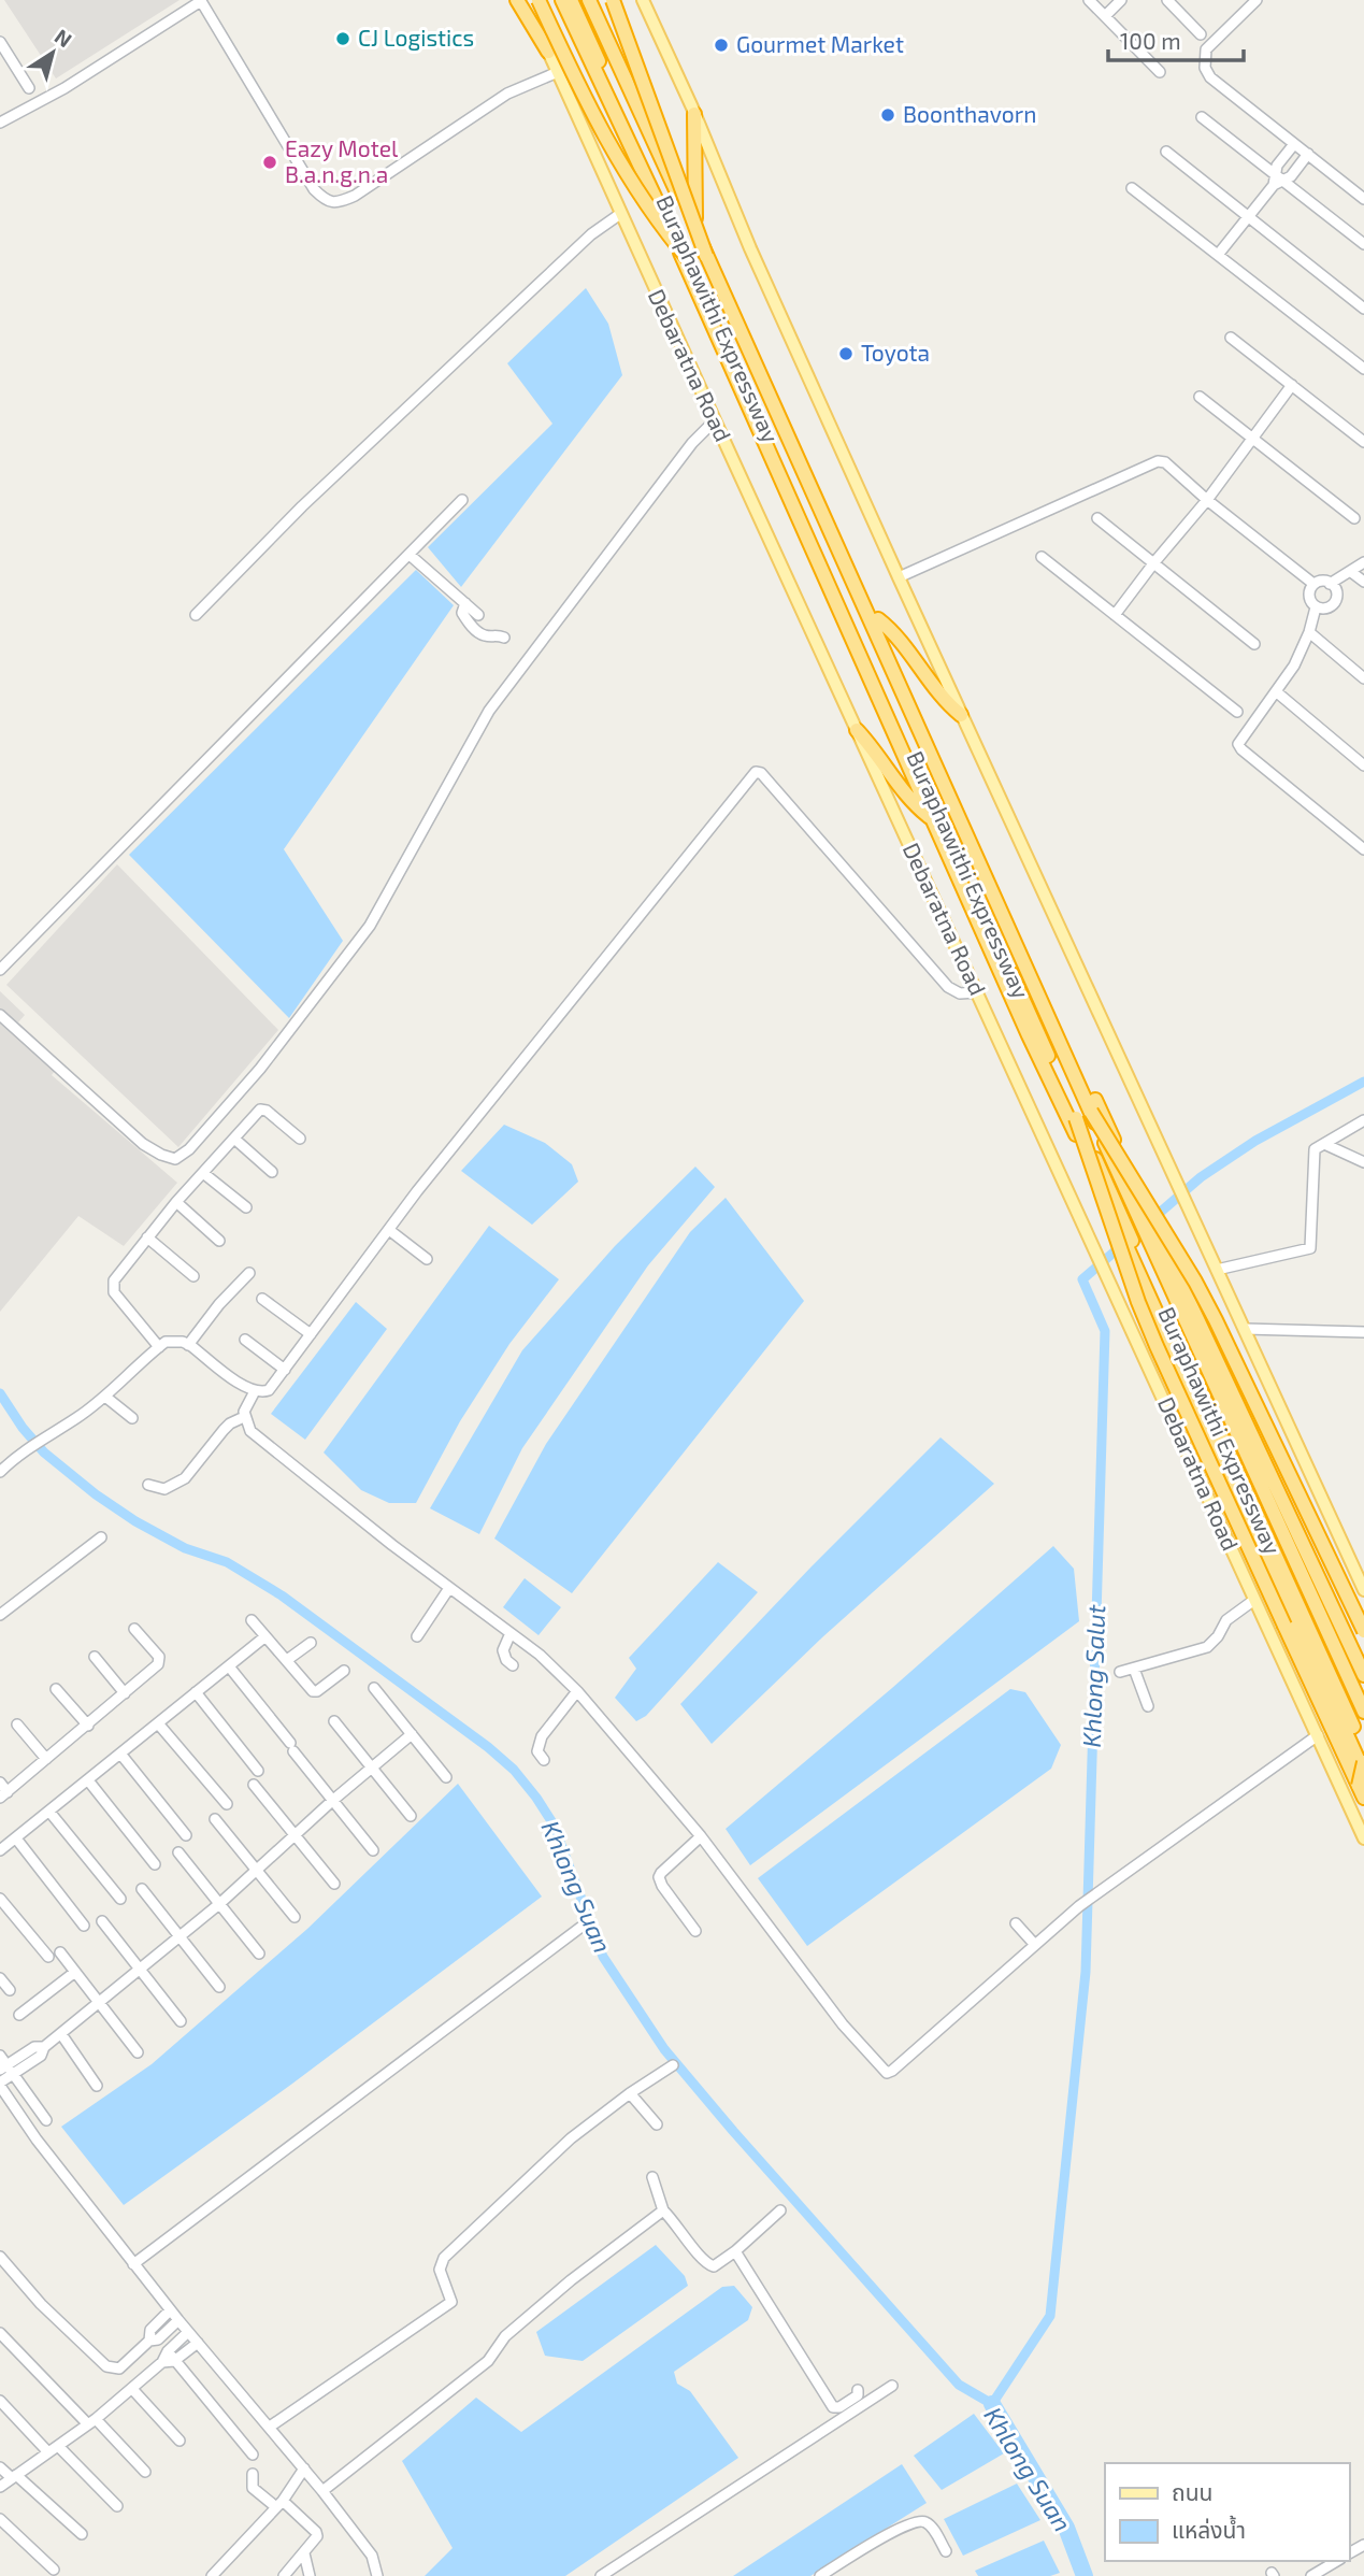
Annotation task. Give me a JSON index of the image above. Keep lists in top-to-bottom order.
{
  "streets": {
    "highway": ["Buraphawithi Expressway", "Debaratna Road"]
  },
  "water": ["Khlong Salut", "Khlong Suan"],
  "places": [
    "CJ Logistics",
    "Gourmet Market",
    "Boonthavorn",
    "Eazy Motel B.a.n.g.n.a",
    "Toyota"
  ],
  "legend": ["ถนน", "แหล่งน้ำ"],
  "scale_bar": "100 m",
  "north": "top right"
}
